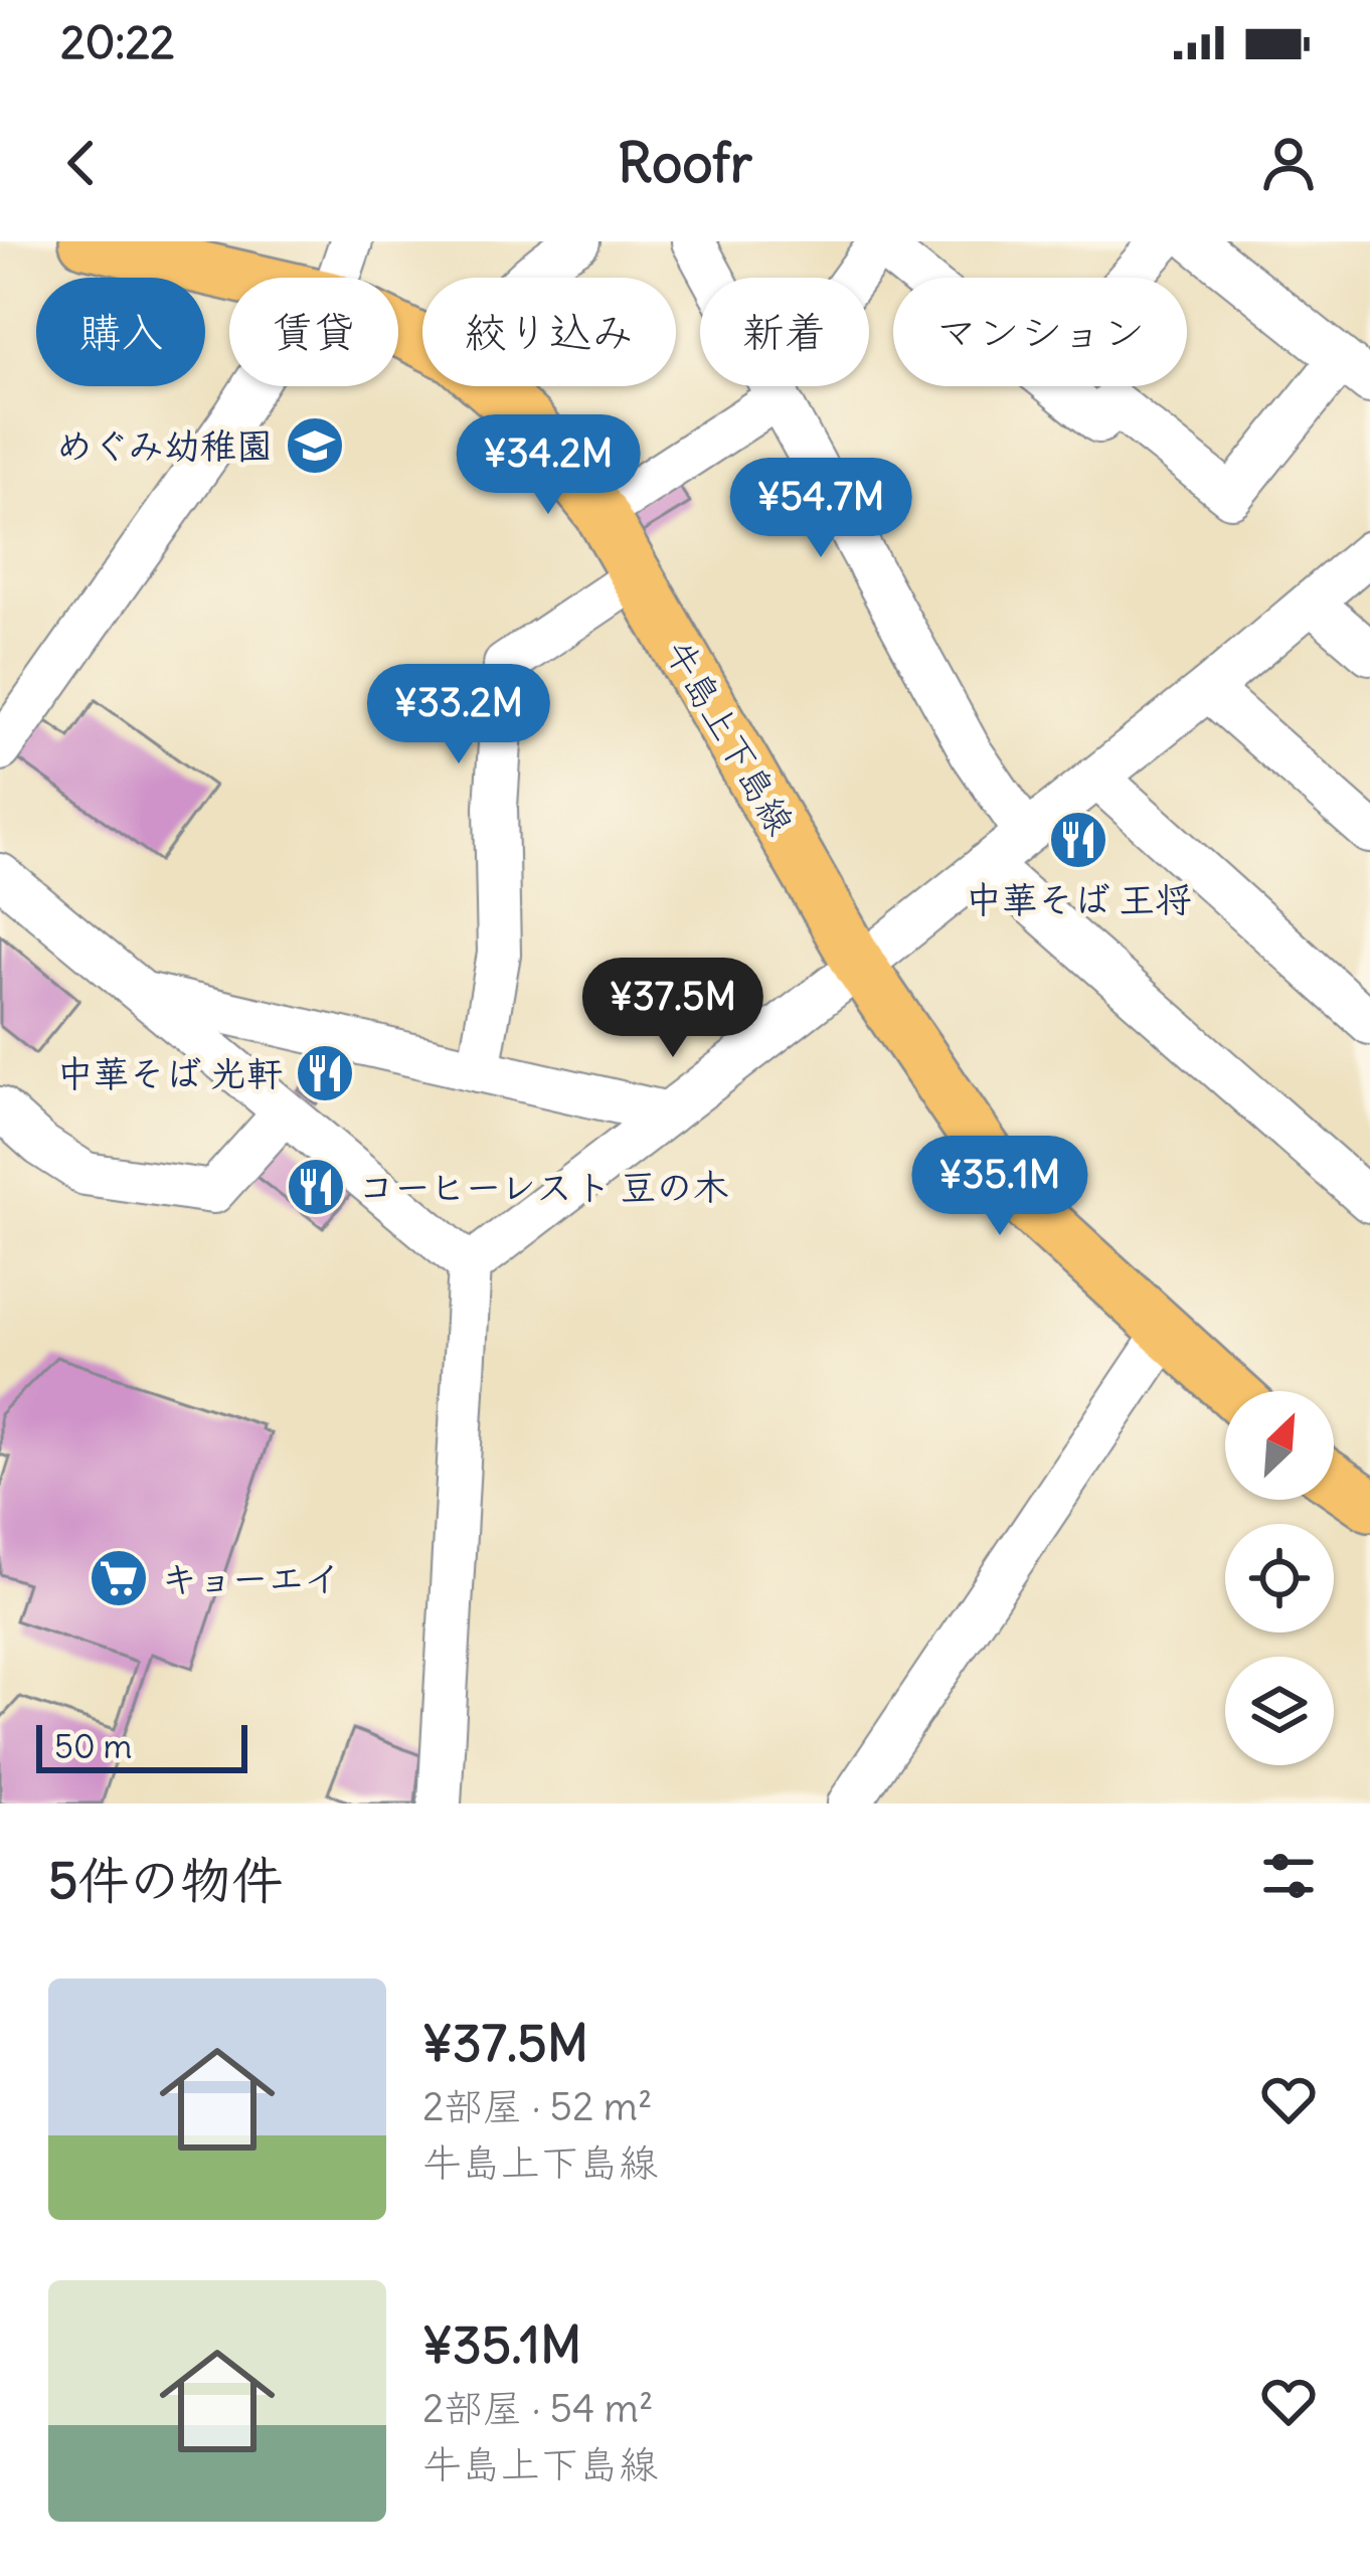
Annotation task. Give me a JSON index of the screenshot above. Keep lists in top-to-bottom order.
{
  "streets": {
    "main road": ["牛島上下島線"]
  },
  "places": {
    "school or university": ["めぐみ幼稚園"],
    "restaurant": ["中華そば 王将", "中華そば 光軒", "コーヒーレスト 豆の木"],
    "supermarket": ["キョーエイ"]
  },
  "scale_bar": "50 m",
  "north": "top right",
  "page": {
    "status": "20:22",
    "header": "Roofr",
    "chip": [
      "購入",
      "賃貸",
      "絞り込み",
      "新着",
      "マンション"
    ],
    "price": [
      "¥34.2M",
      "¥54.7M",
      "¥33.2M",
      "¥37.5M",
      "¥35.1M"
    ],
    "scale": "50 m",
    "heading": "5件の物件",
    "list": [
      {
        "name": "¥37.5M",
        "note": "2部屋 · 52 m² · 牛島上下島線"
      },
      {
        "name": "¥35.1M",
        "note": "2部屋 · 54 m² · 牛島上下島線"
      }
    ]
  }
}
